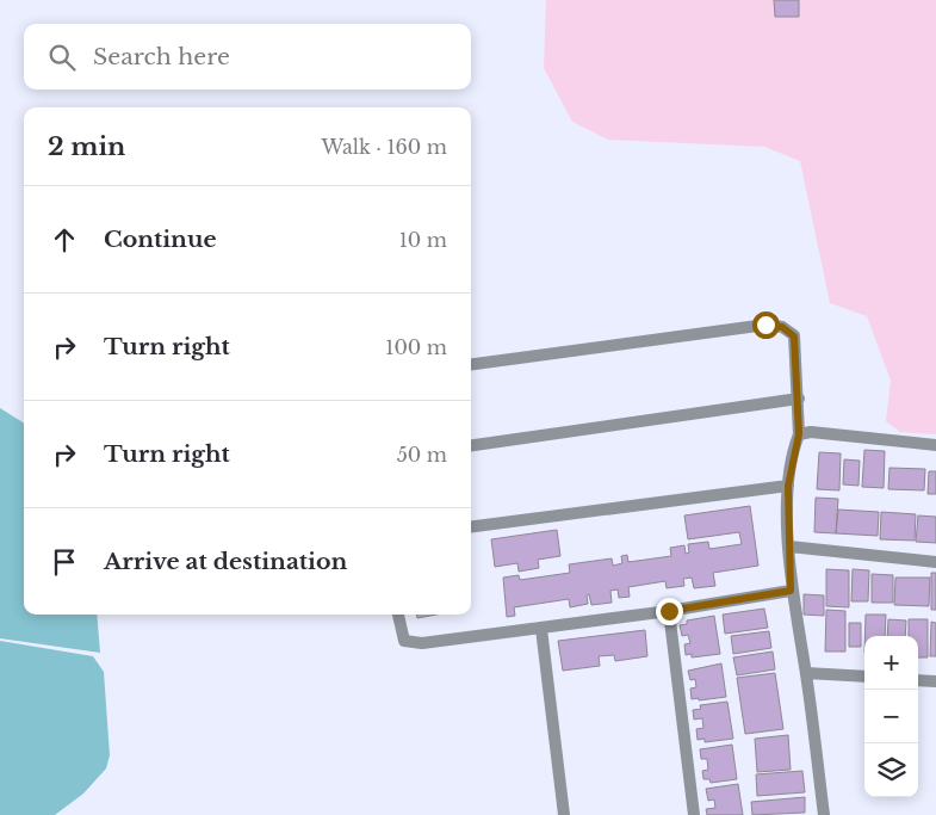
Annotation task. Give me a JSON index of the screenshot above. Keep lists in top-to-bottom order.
{
  "page": {
    "search": "Search here",
    "heading": ["2 min", "Walk · 160 m"],
    "list": [
      ["Continue", "10 m"],
      ["Turn right", "100 m"],
      ["Turn right", "50 m"],
      "Arrive at destination"
    ],
    "map_buttons": ["+", "−"]
  }
}
